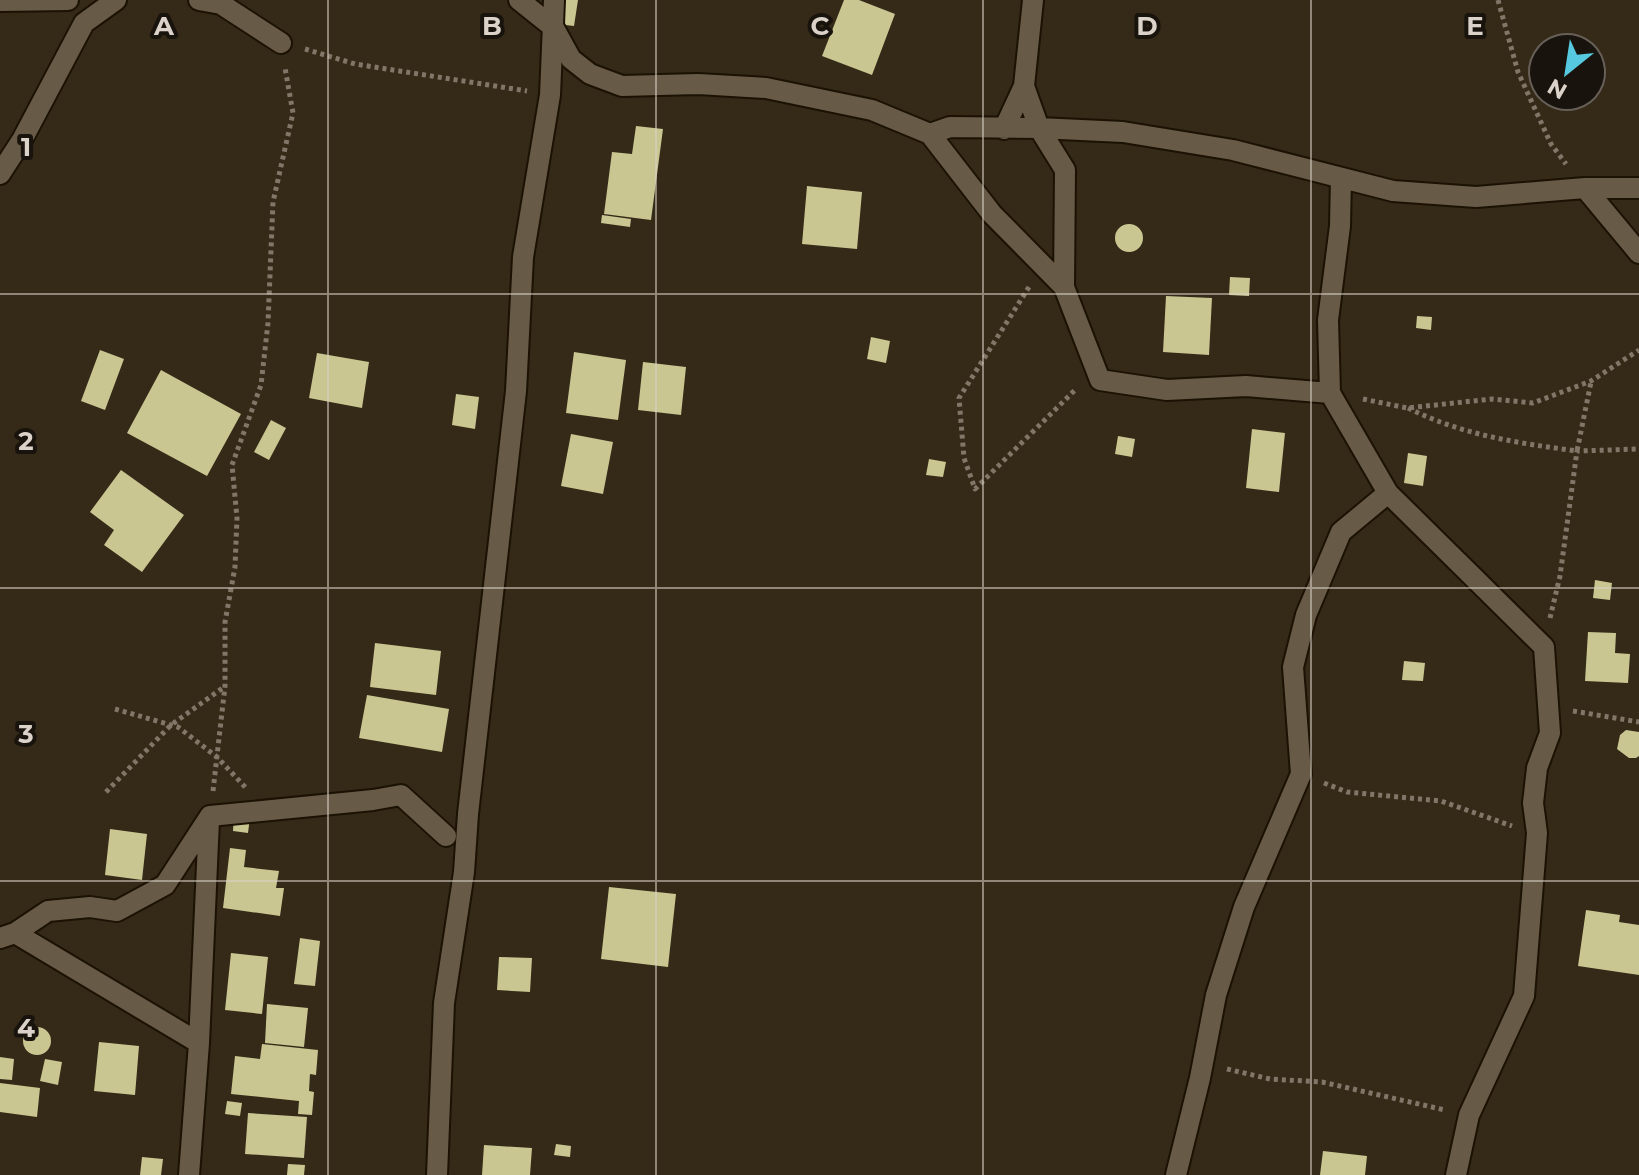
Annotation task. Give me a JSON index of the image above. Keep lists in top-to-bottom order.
{
  "north": "bottom left",
  "grid": {
    "columns": [
      "A",
      "B",
      "C",
      "D",
      "E"
    ],
    "rows": [
      "1",
      "2",
      "3",
      "4"
    ]
  }
}
